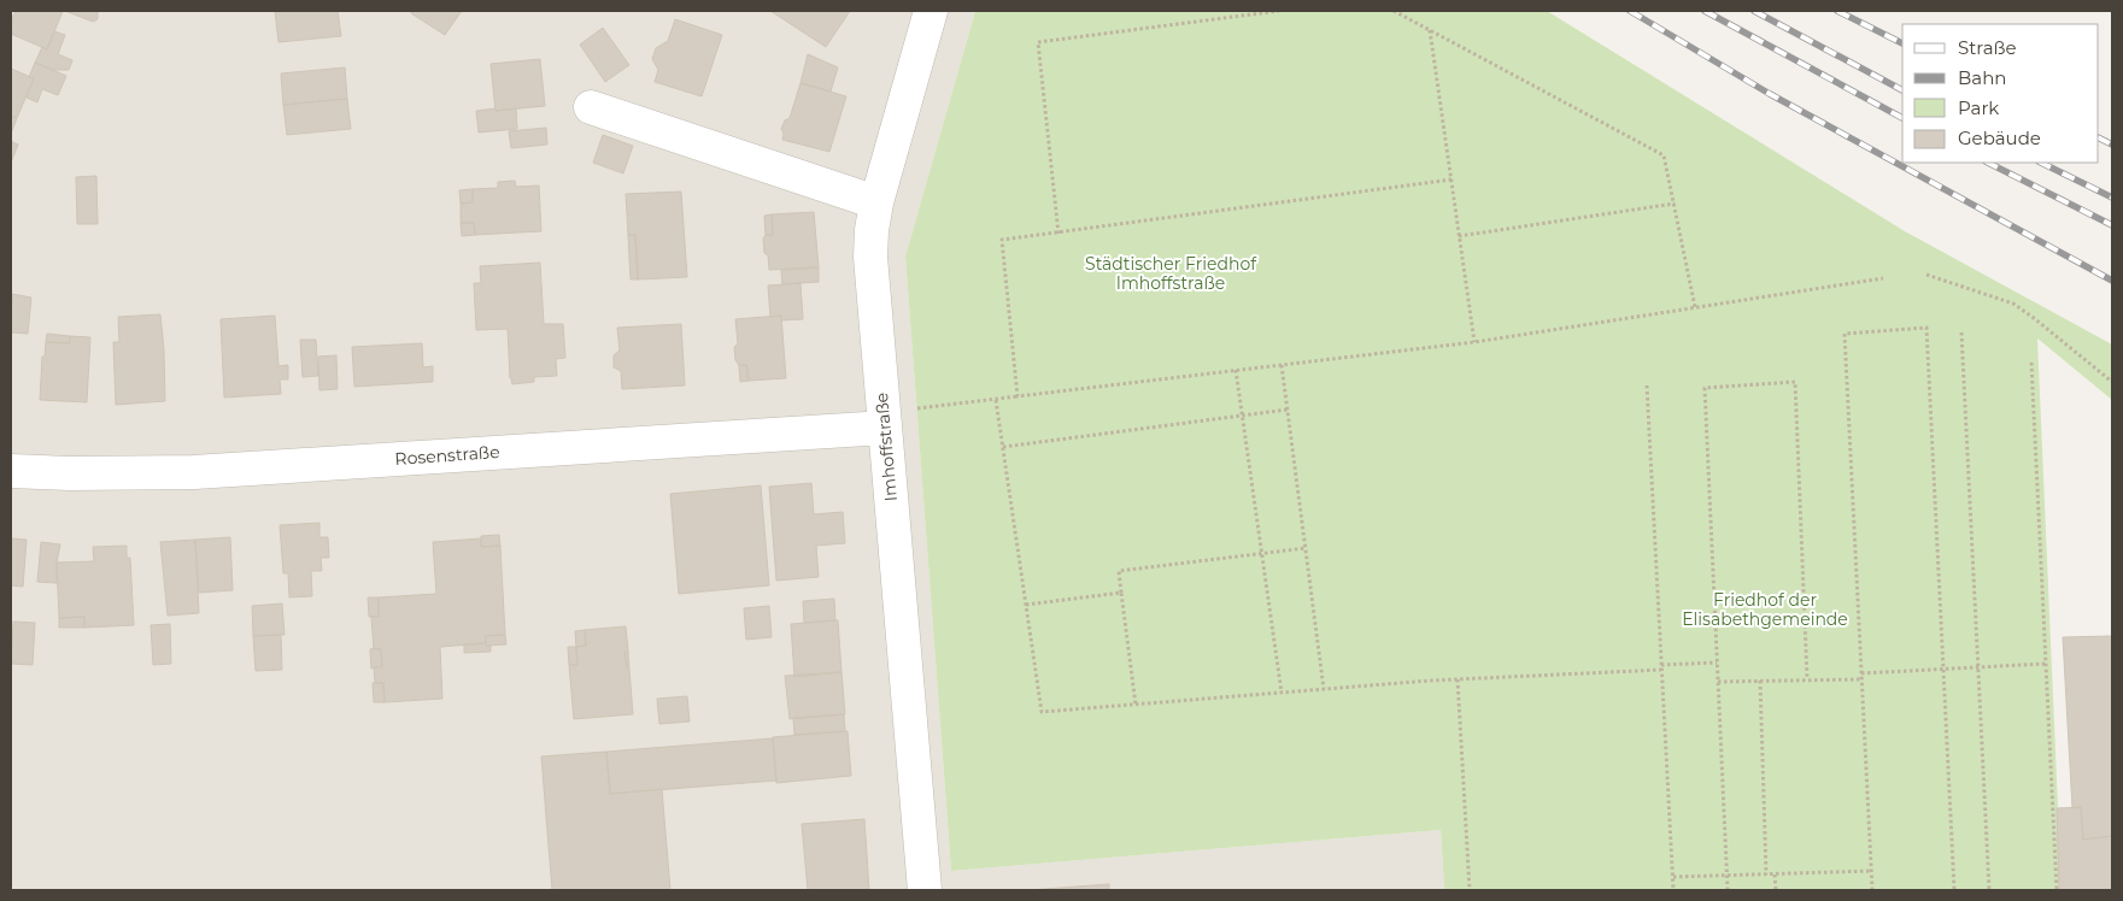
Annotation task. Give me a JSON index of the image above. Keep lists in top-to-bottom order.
{
  "streets": {
    "street": ["Imhoffstraße", "Rosenstraße"]
  },
  "crossings": [
    ["Imhoffstraße", "Rosenstraße"]
  ],
  "parks": ["Städtischer Friedhof Imhoffstraße", "Friedhof der Elisabethgemeinde"],
  "legend": [
    "Straße",
    "Bahn",
    "Park",
    "Gebäude"
  ]
}
